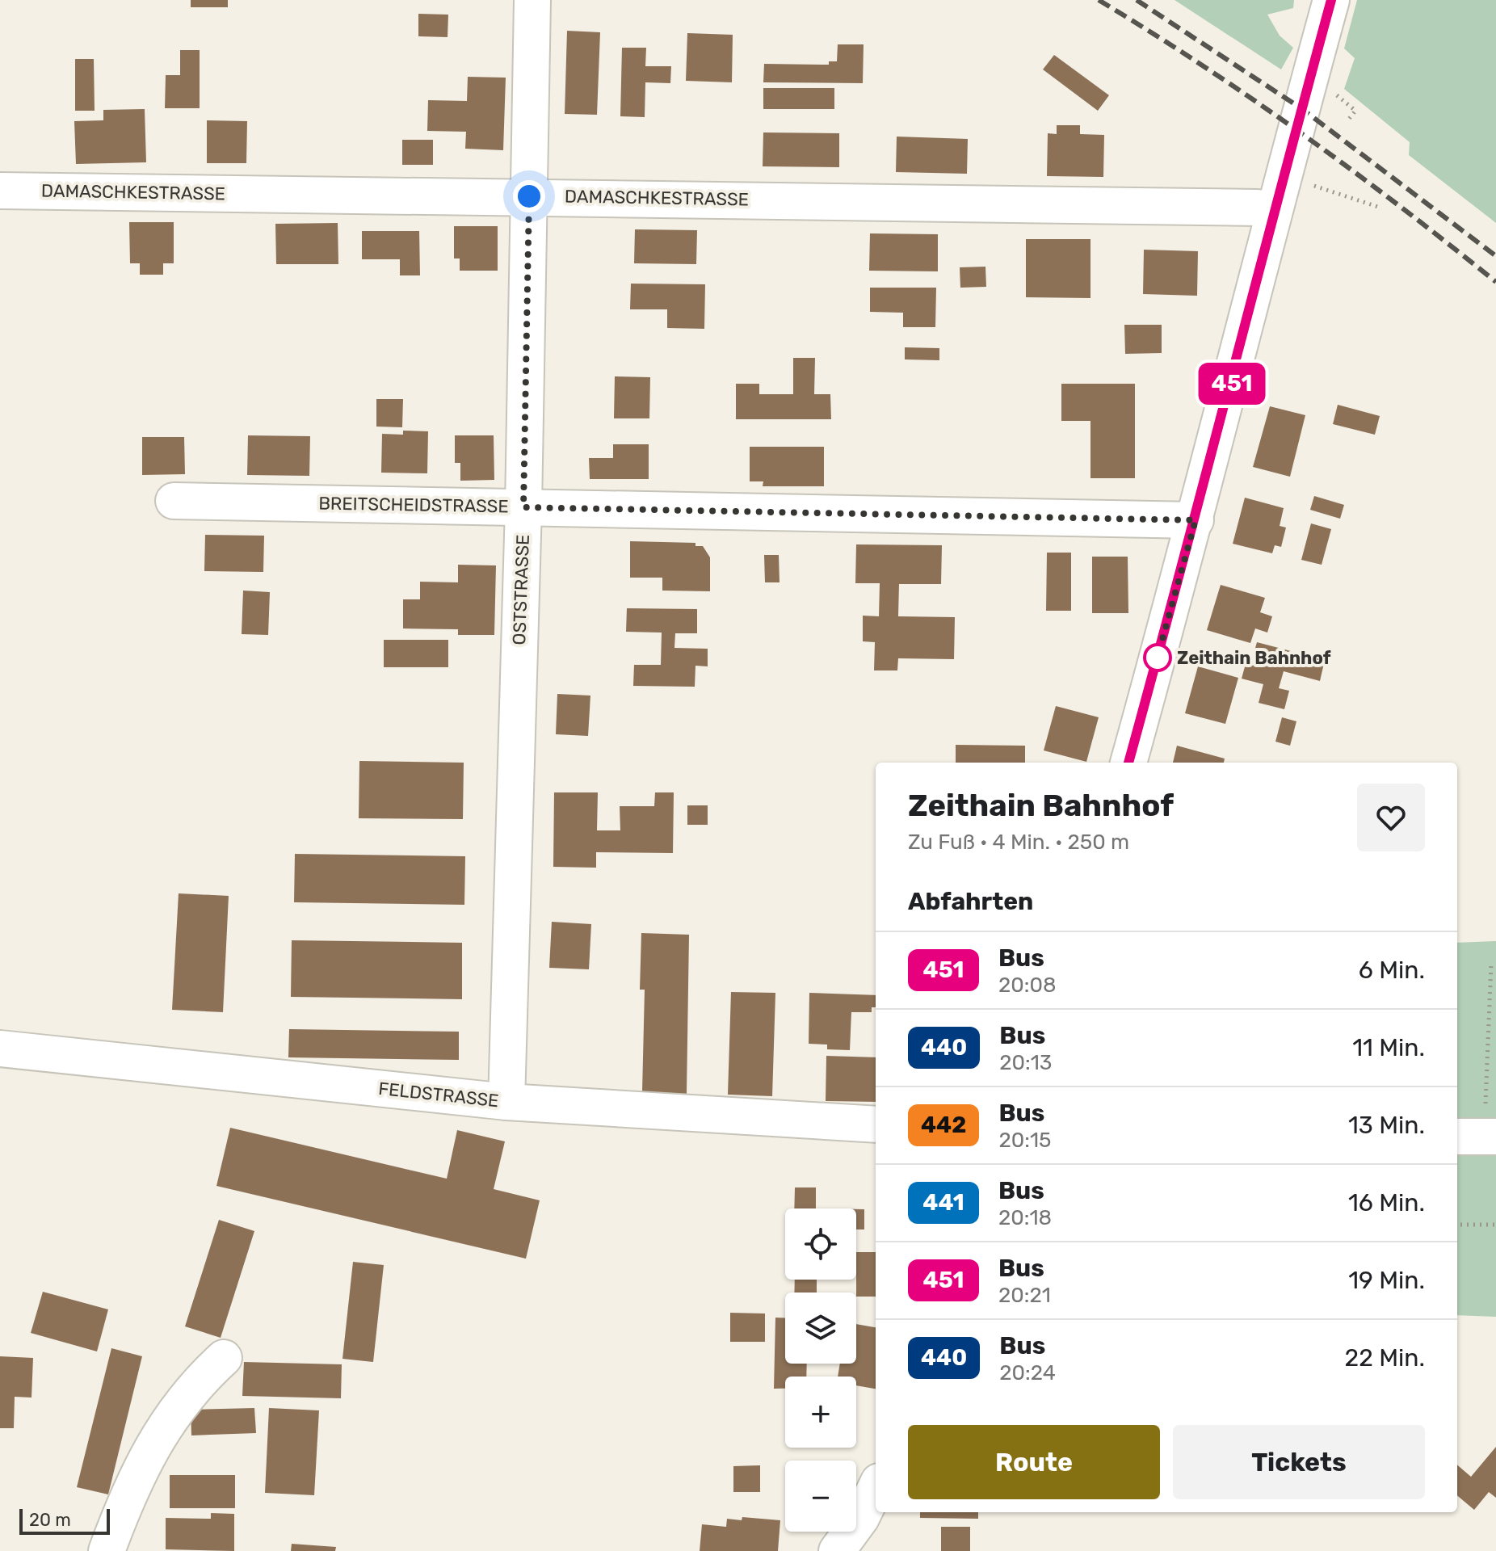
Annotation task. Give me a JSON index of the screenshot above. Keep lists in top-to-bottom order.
{
  "streets": {
    "street": [
      "DAMASCHKESTRASSE",
      "BREITSCHEIDSTRASSE",
      "OSTSTRASSE",
      "FELDSTRASSE"
    ]
  },
  "crossings": [
    ["DAMASCHKESTRASSE", "OSTSTRASSE"],
    ["BREITSCHEIDSTRASSE", "OSTSTRASSE"],
    ["OSTSTRASSE", "FELDSTRASSE"]
  ],
  "places": ["Zeithain Bahnhof"],
  "lines": ["bus line 451"],
  "scale_bar": "20 m",
  "page": {
    "on_map": "451",
    "heading": [
      ["Zeithain Bahnhof", "Zu Fuß · 4 Min. · 250 m"],
      "Abfahrten"
    ],
    "list": [
      {
        "mark": "451",
        "name": "Bus",
        "note": "20:08",
        "value": "6 Min."
      },
      {
        "mark": "440",
        "name": "Bus",
        "note": "20:13",
        "value": "11 Min."
      },
      {
        "mark": "442",
        "name": "Bus",
        "note": "20:15",
        "value": "13 Min."
      },
      {
        "mark": "441",
        "name": "Bus",
        "note": "20:18",
        "value": "16 Min."
      },
      {
        "mark": "451",
        "name": "Bus",
        "note": "20:21",
        "value": "19 Min."
      },
      {
        "mark": "440",
        "name": "Bus",
        "note": "20:24",
        "value": "22 Min."
      }
    ],
    "map_buttons": ["+", "−"],
    "buttons": ["Route", "Tickets"],
    "scale": "20 m"
  }
}
